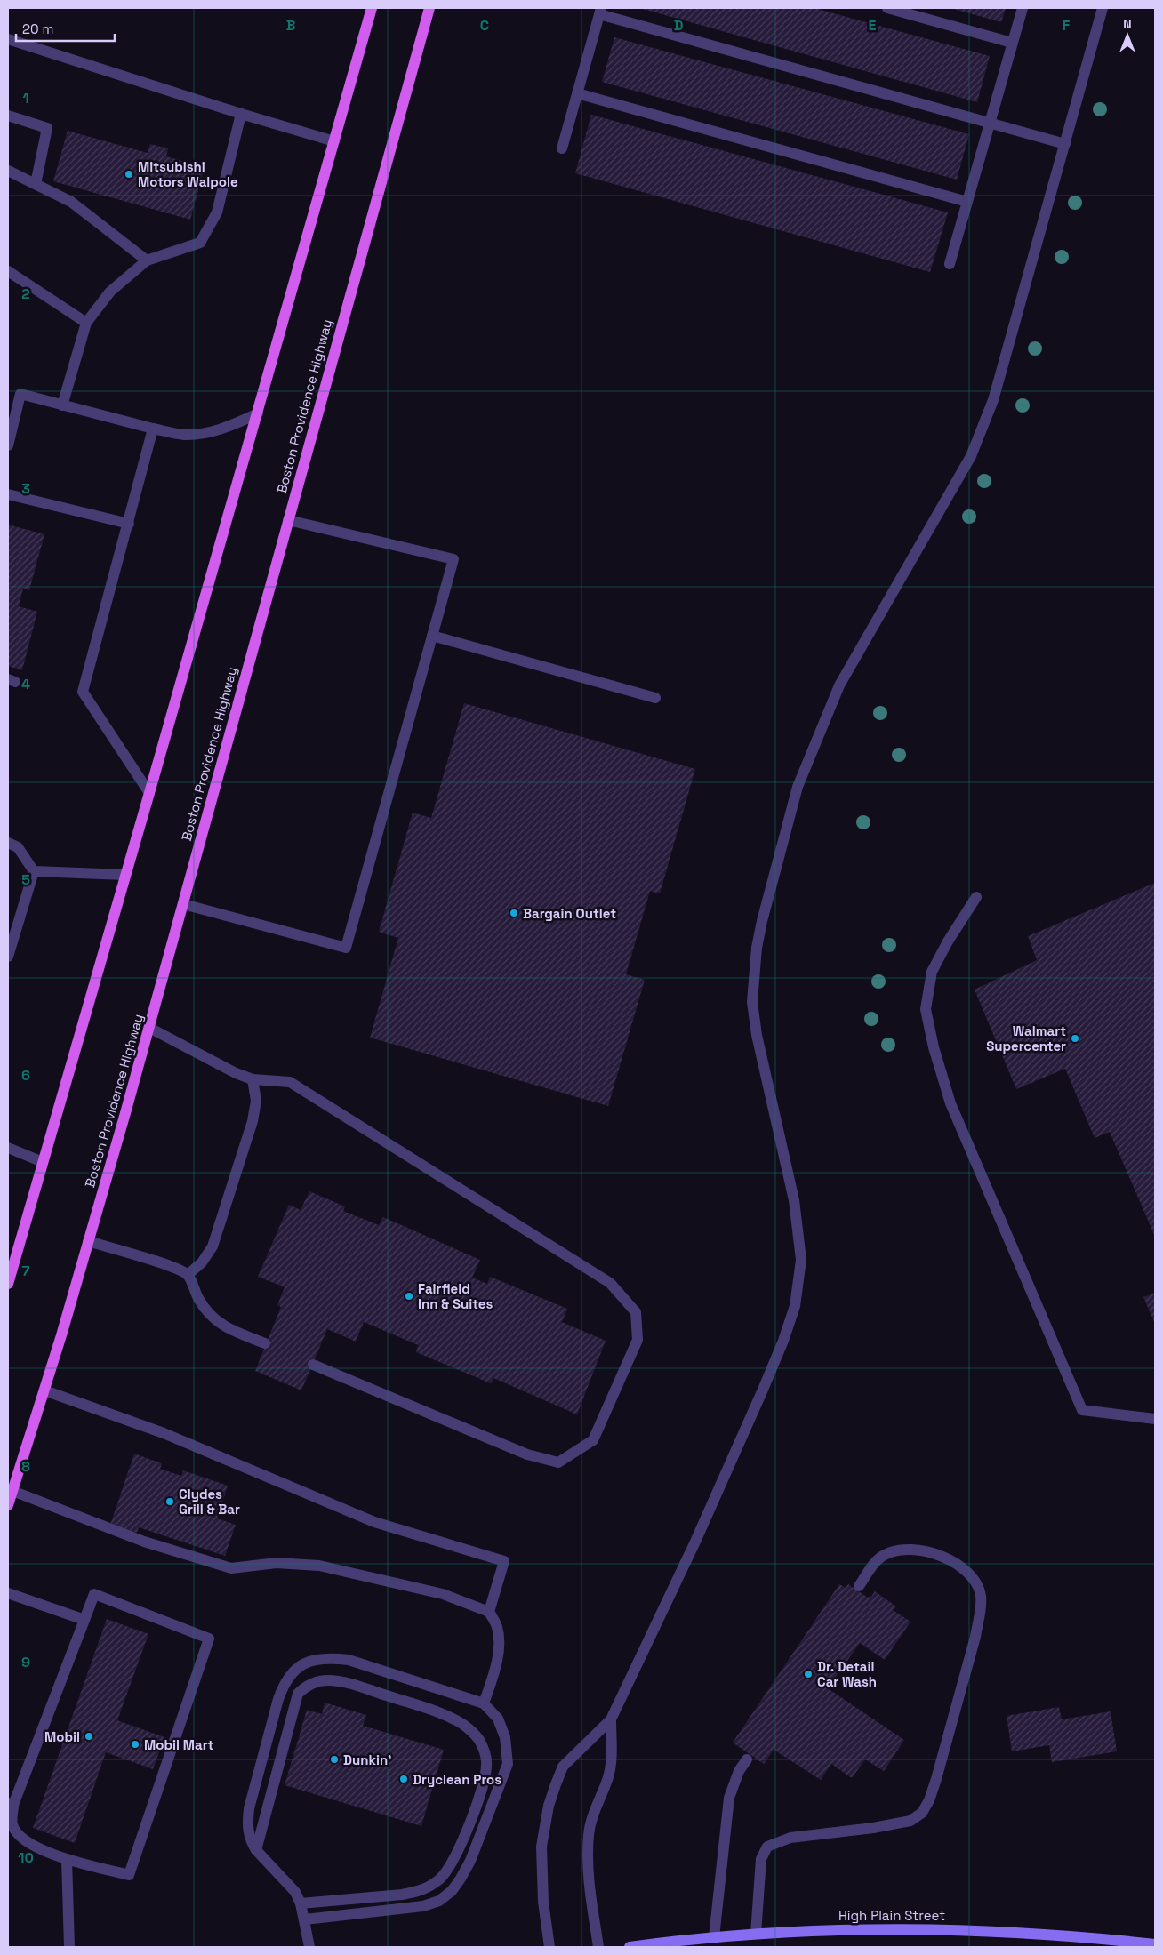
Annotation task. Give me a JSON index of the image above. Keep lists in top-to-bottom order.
{
  "streets": {
    "main road": ["Boston Providence Highway", "High Plain Street"]
  },
  "places": [
    "Mitsubishi Motors Walpole",
    "Bargain Outlet",
    "Walmart Supercenter",
    "Fairfield Inn & Suites",
    "Clydes Grill & Bar",
    "Dr. Detail Car Wash",
    "Mobil",
    "Mobil Mart",
    "Dunkin'",
    "Dryclean Pros"
  ],
  "scale_bar": "20 m",
  "north": "top",
  "grid": {
    "columns": [
      "B",
      "C",
      "D",
      "E",
      "F"
    ],
    "rows": [
      "1",
      "2",
      "3",
      "4",
      "5",
      "6",
      "7",
      "8",
      "9",
      "10"
    ]
  }
}
